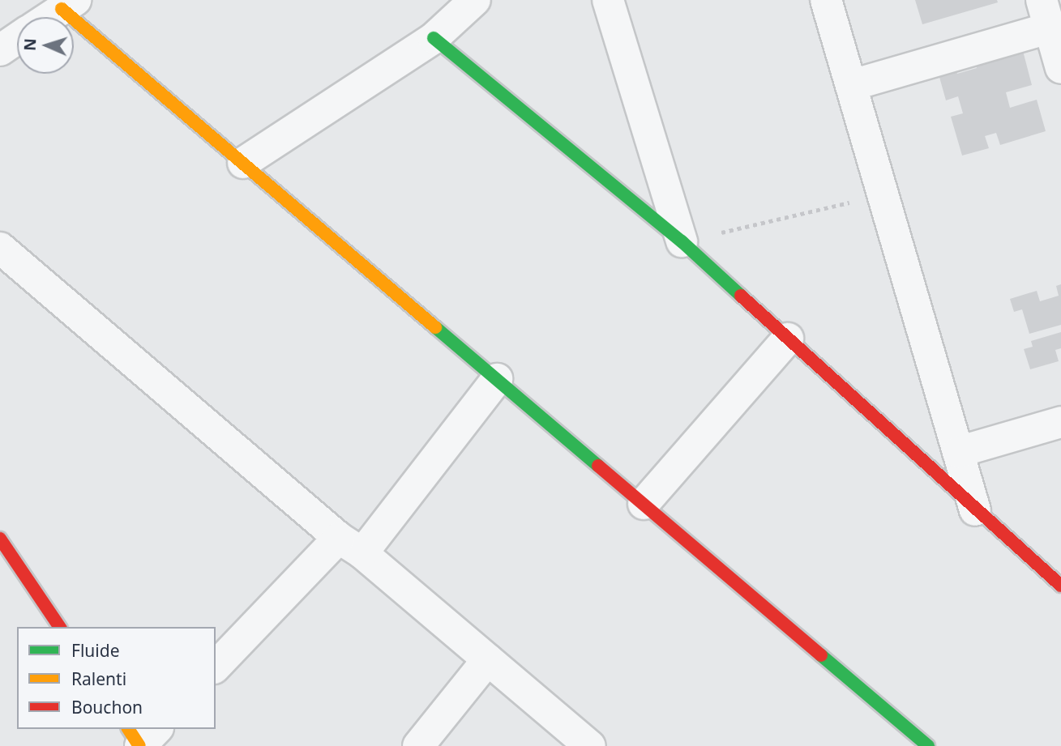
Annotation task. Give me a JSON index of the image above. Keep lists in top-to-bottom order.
{
  "legend": ["Fluide", "Ralenti", "Bouchon"],
  "north": "left"
}
